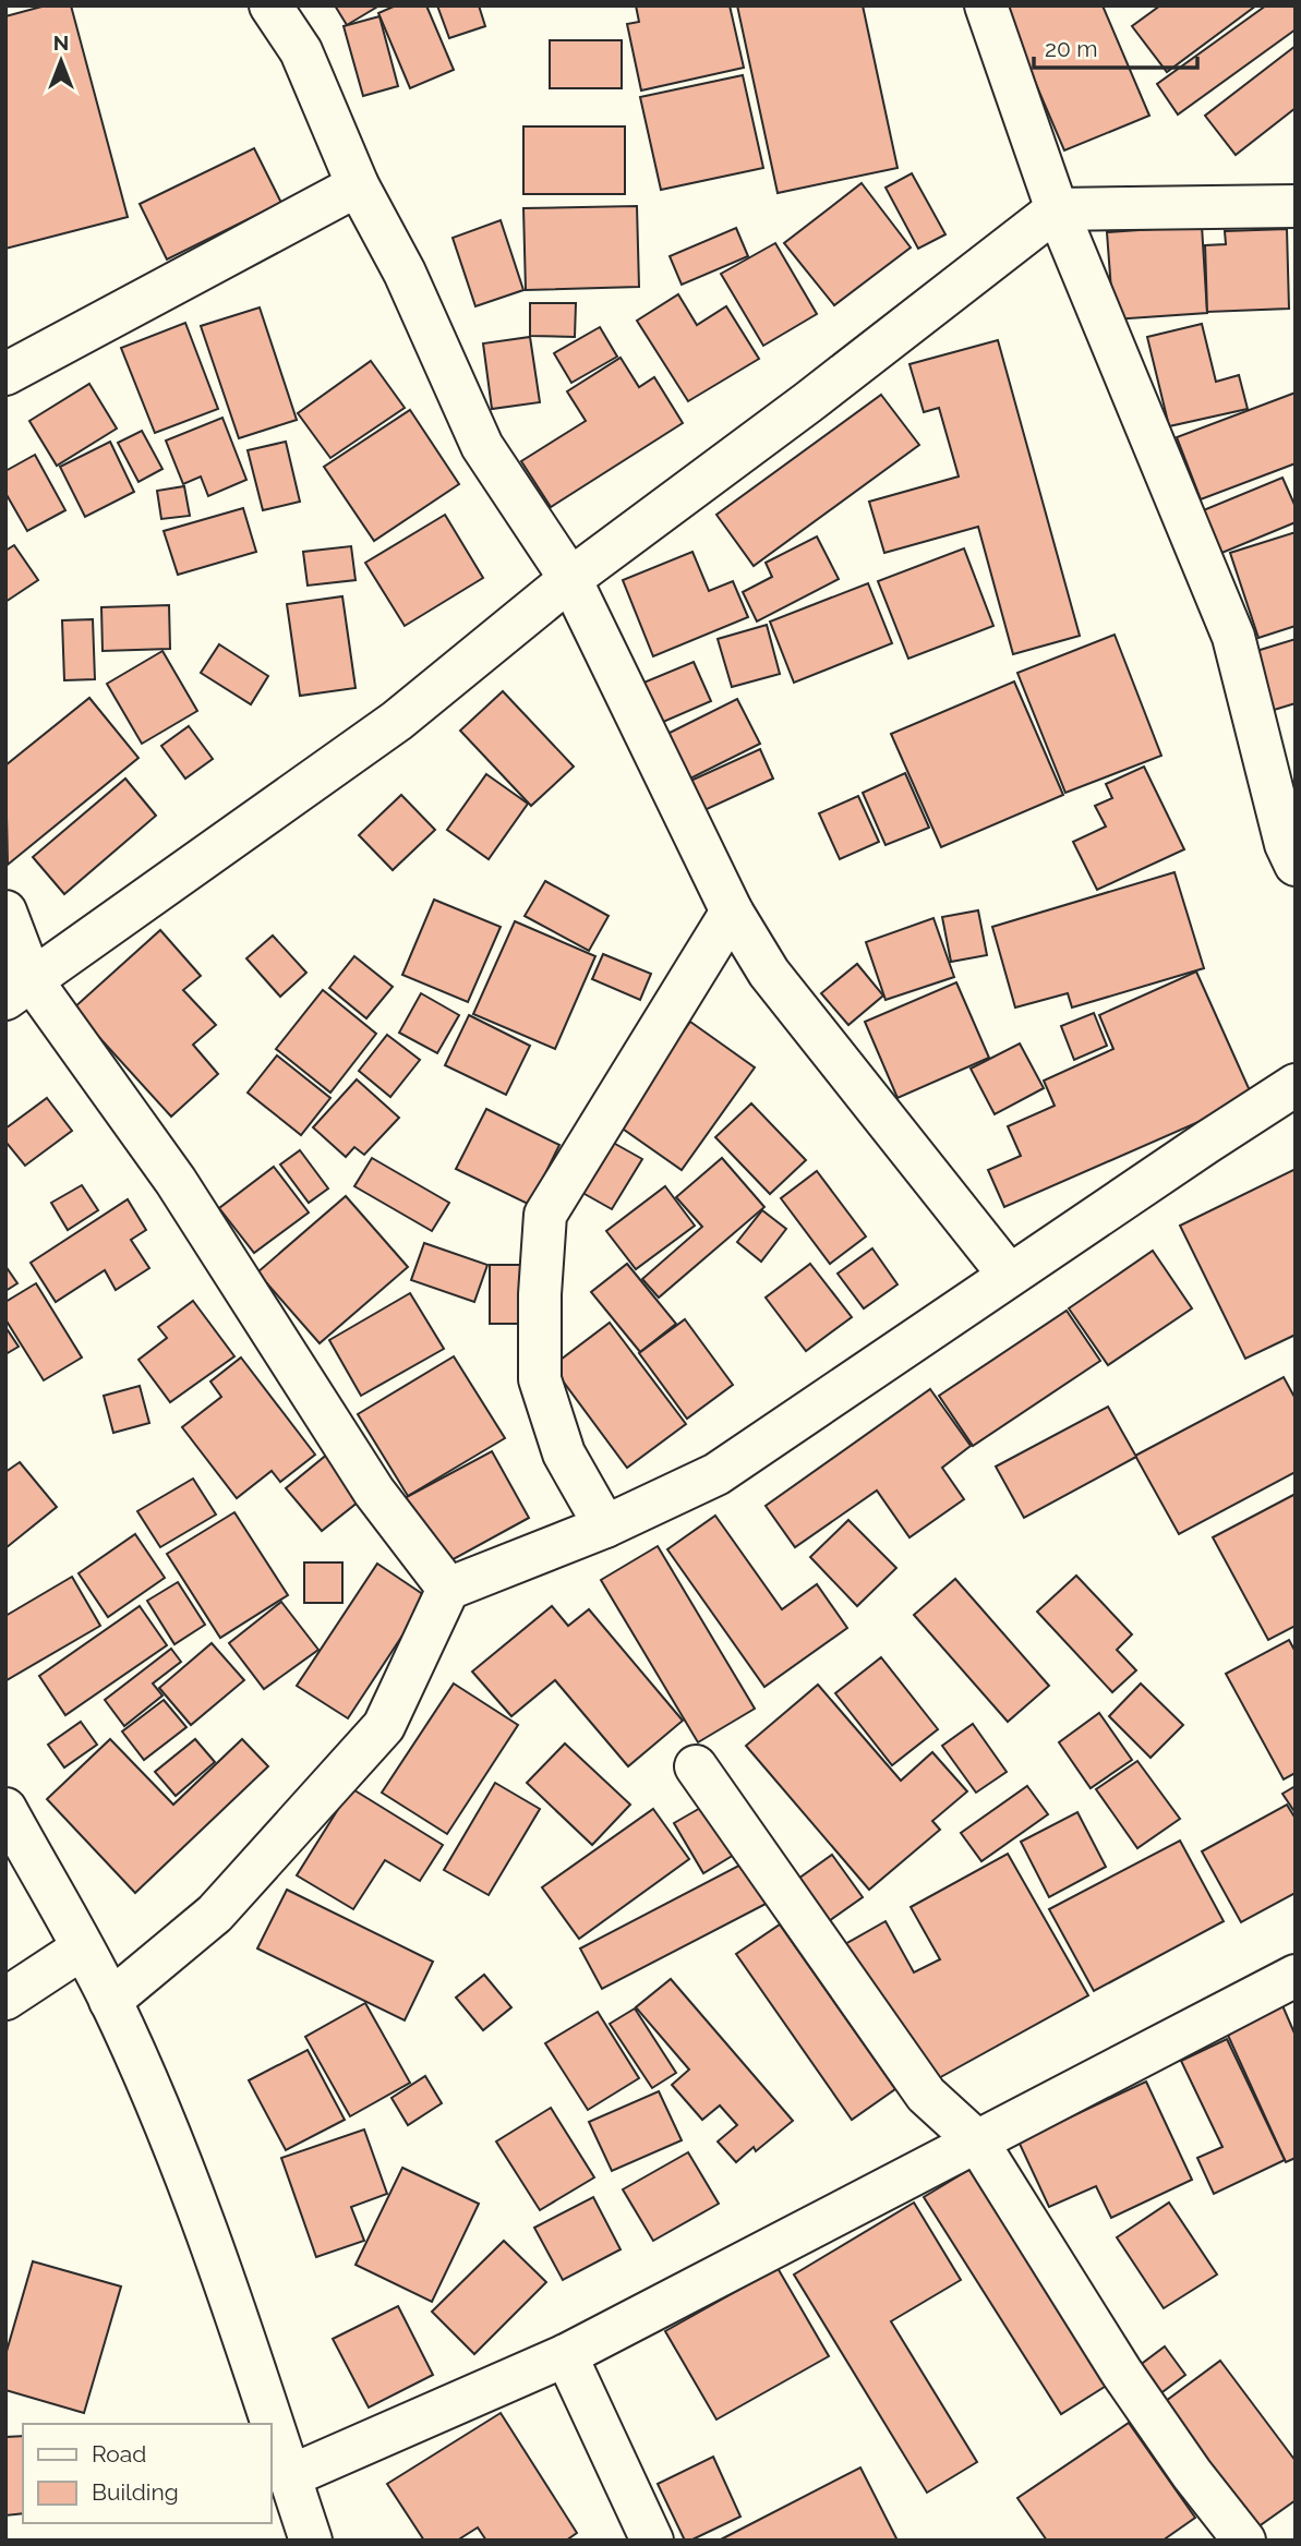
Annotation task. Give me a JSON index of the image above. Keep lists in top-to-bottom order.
{
  "legend": ["Road", "Building"],
  "scale_bar": "20 m",
  "north": "top"
}
